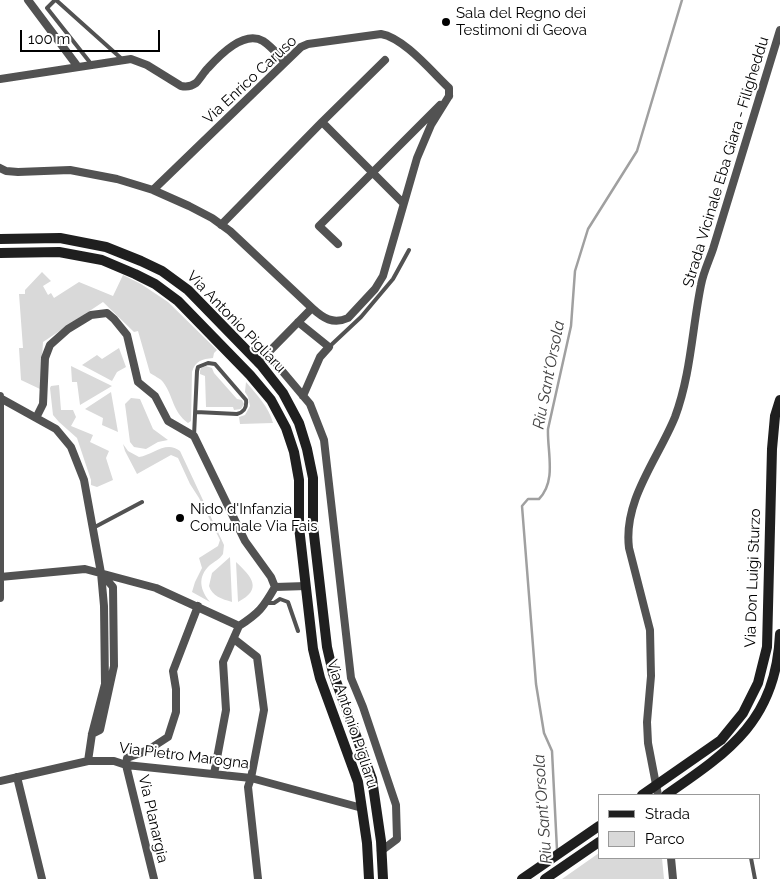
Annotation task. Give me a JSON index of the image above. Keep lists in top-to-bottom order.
{
  "streets": {
    "main road": ["Via Antonio Pigliaru", "Via Don Luigi Sturzo"],
    "street": [
      "Via Enrico Caruso",
      "Strada Vicinale Eba Giara - Filigheddu",
      "Via Pietro Marogna",
      "Via Planargia"
    ]
  },
  "crossings": [
    ["Via Antonio Pigliaru", "Via Pietro Marogna"],
    ["Via Pietro Marogna", "Via Planargia"]
  ],
  "water": ["Riu Sant'Orsola"],
  "places": ["Sala del Regno dei Testimoni di Geova", "Nido d'Infanzia Comunale Via Fais"],
  "legend": ["Strada", "Parco"],
  "scale_bar": "100 m"
}
